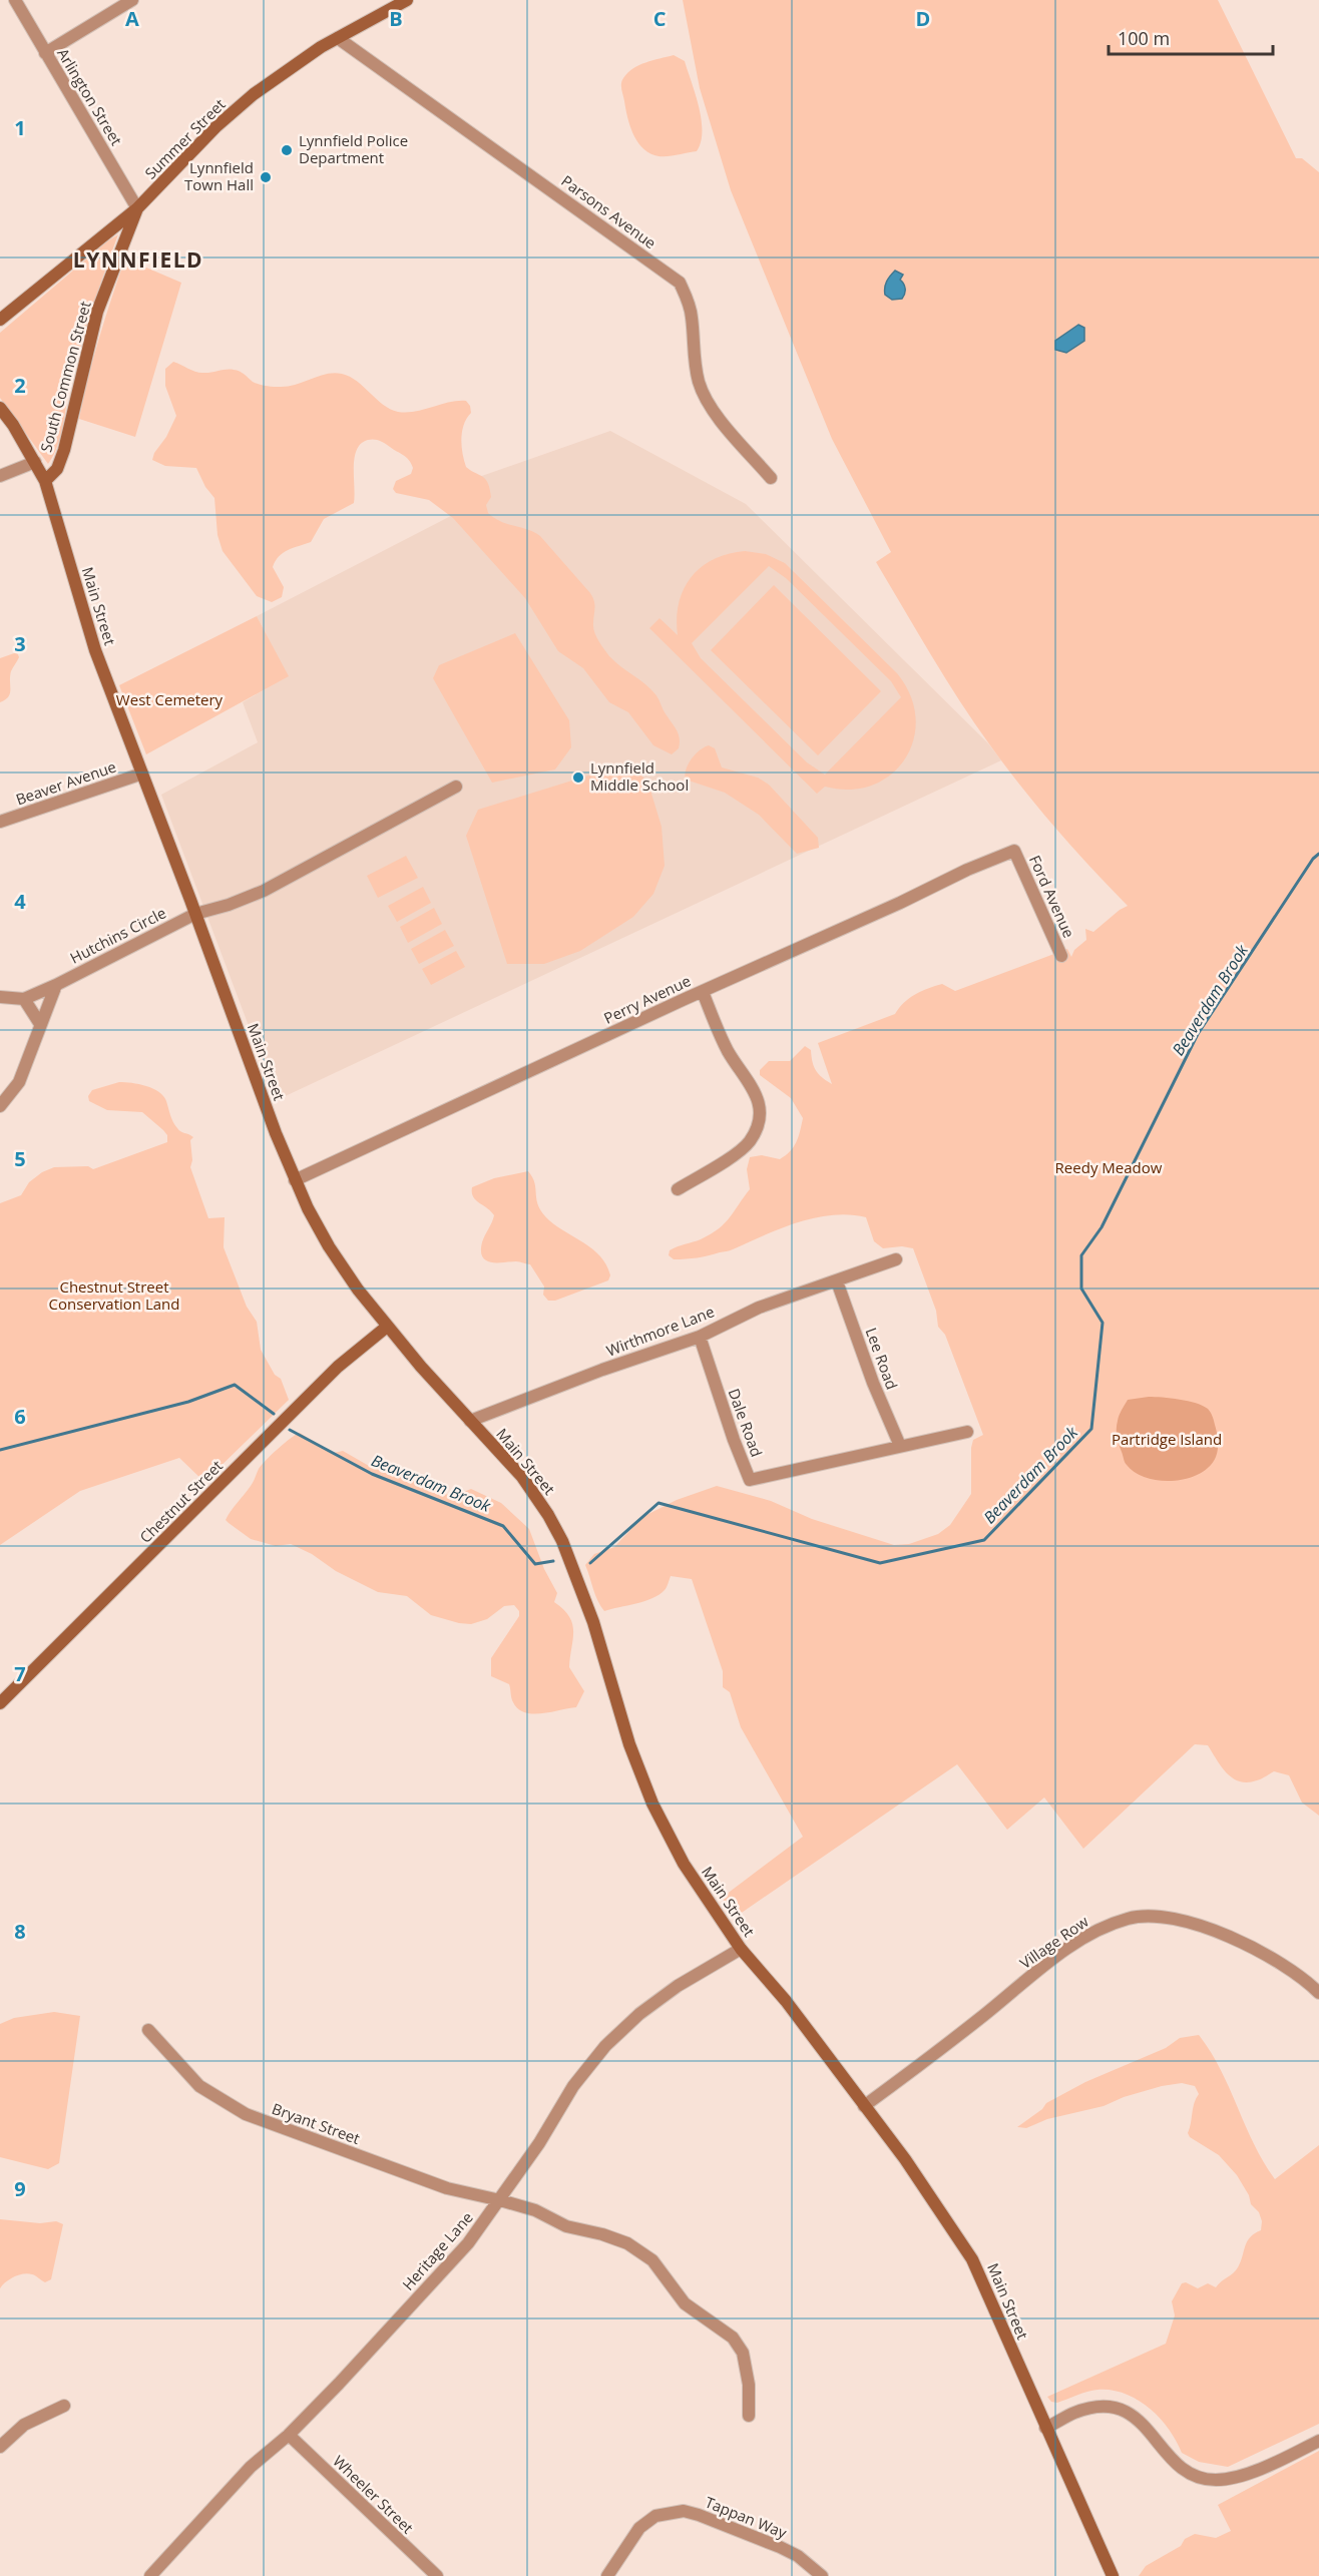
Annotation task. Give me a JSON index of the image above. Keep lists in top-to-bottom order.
{
  "streets": {
    "street": [
      "Arlington Street",
      "Summer Street",
      "Parsons Avenue",
      "South Common Street",
      "Main Street",
      "Beaver Avenue",
      "Ford Avenue",
      "Hutchins Circle",
      "Perry Avenue",
      "Wirthmore Lane",
      "Lee Road",
      "Dale Road",
      "Chestnut Street",
      "Village Row",
      "Bryant Street",
      "Heritage Lane",
      "Wheeler Street",
      "Tappan Way"
    ]
  },
  "crossings": [
    ["Arlington Street", "Summer Street"],
    ["Arlington Street", "South Common Street"],
    ["Summer Street", "Parsons Avenue"],
    ["Summer Street", "South Common Street"],
    ["South Common Street", "Main Street"],
    ["Main Street", "Beaver Avenue"],
    ["Main Street", "Hutchins Circle"],
    ["Main Street", "Perry Avenue"],
    ["Main Street", "Wirthmore Lane"],
    ["Main Street", "Chestnut Street"],
    ["Main Street", "Village Row"],
    ["Main Street", "Heritage Lane"],
    ["Ford Avenue", "Perry Avenue"],
    ["Wirthmore Lane", "Lee Road"],
    ["Wirthmore Lane", "Dale Road"],
    ["Lee Road", "Dale Road"],
    ["Bryant Street", "Heritage Lane"],
    ["Heritage Lane", "Wheeler Street"]
  ],
  "districts": ["LYNNFIELD"],
  "water": ["Beaverdam Brook"],
  "parks": [
    "West Cemetery",
    "Reedy Meadow",
    "Chestnut Street Conservation Land",
    "Partridge Island"
  ],
  "places": ["Lynnfield Police Department", "Lynnfield Town Hall", "Lynnfield Middle School"],
  "scale_bar": "100 m",
  "grid": {
    "columns": [
      "A",
      "B",
      "C",
      "D"
    ],
    "rows": [
      "1",
      "2",
      "3",
      "4",
      "5",
      "6",
      "7",
      "8",
      "9"
    ]
  }
}
